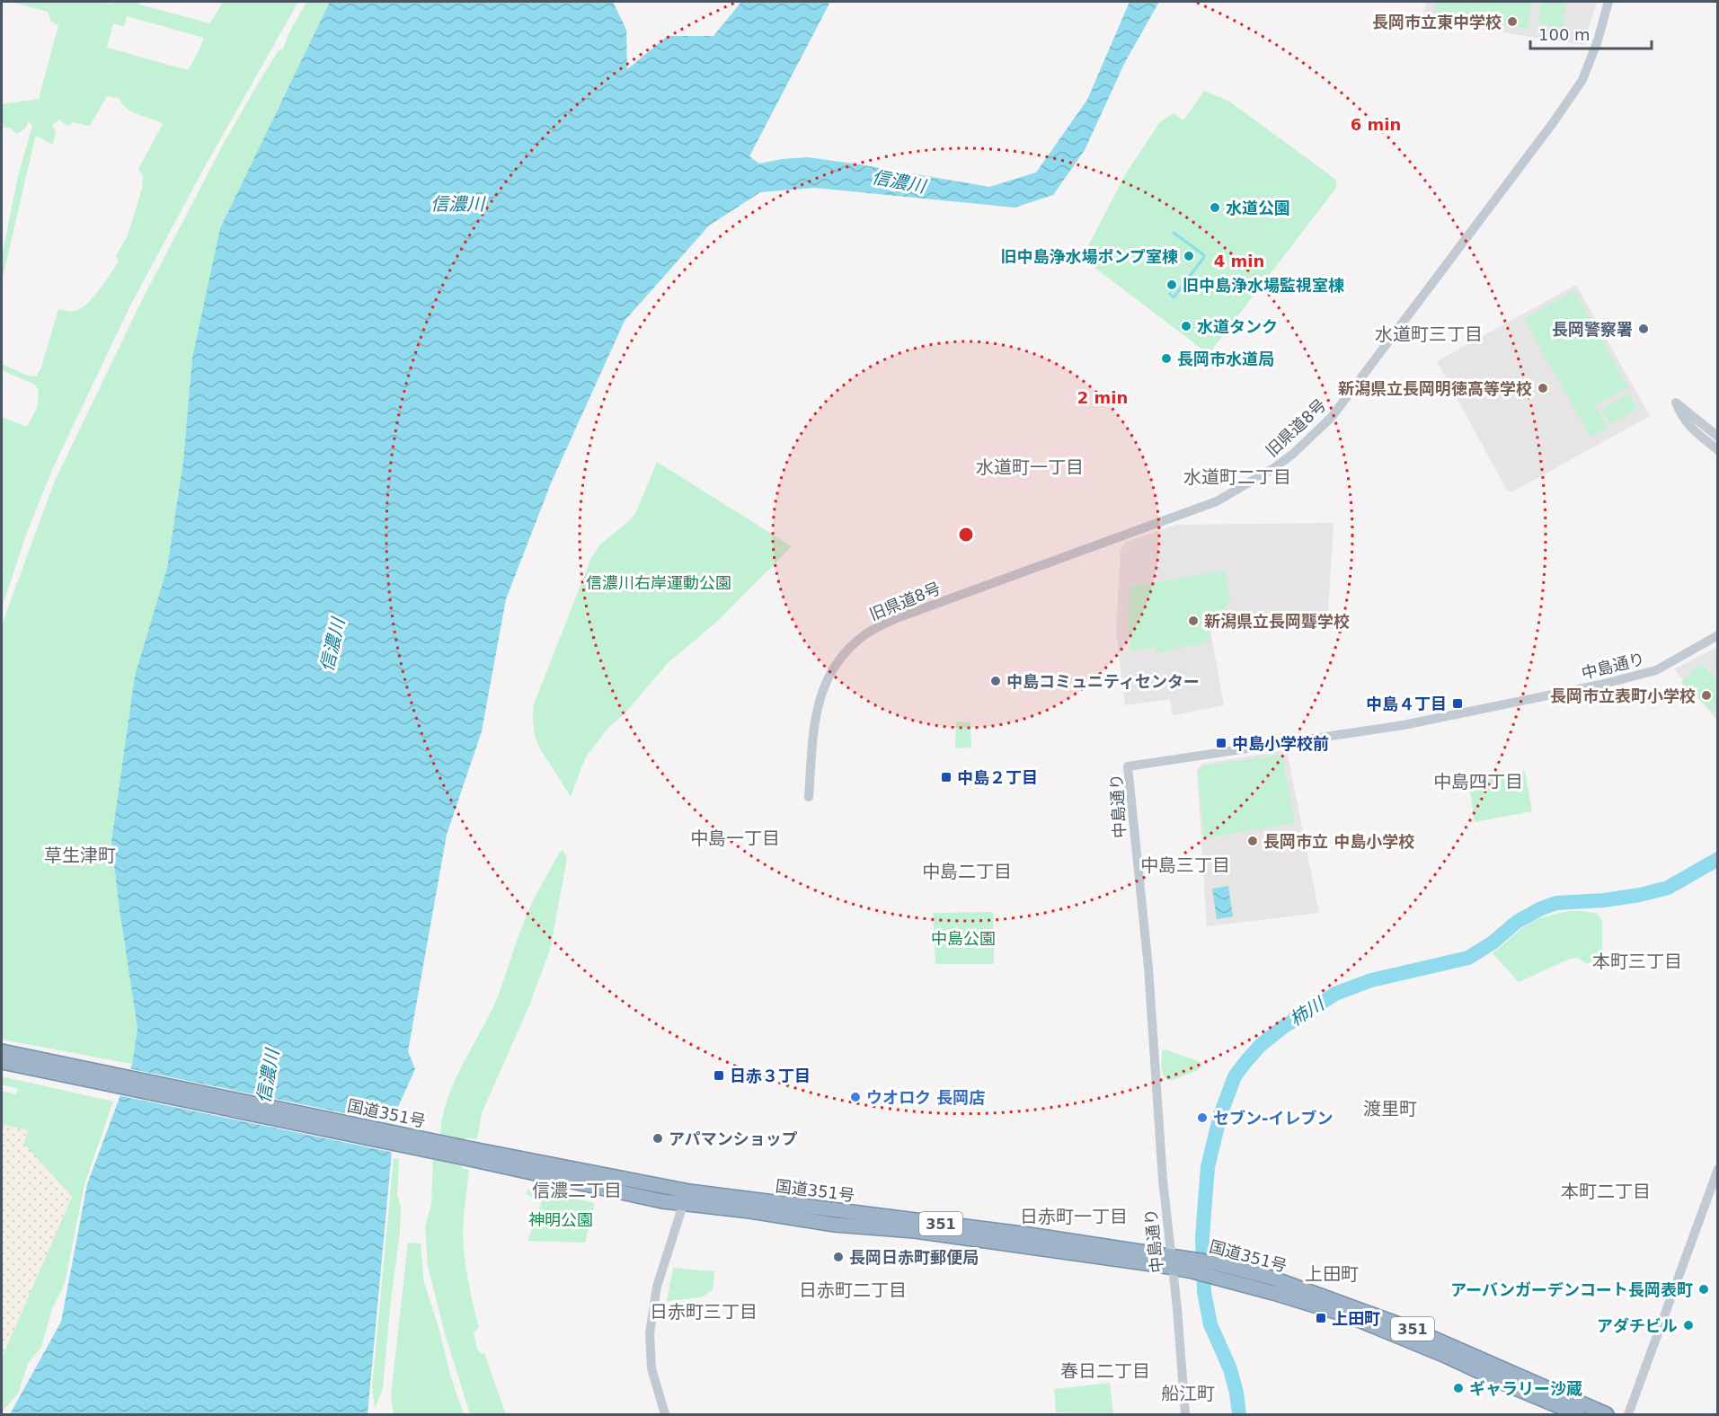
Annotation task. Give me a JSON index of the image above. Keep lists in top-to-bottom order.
{
  "streets": {
    "highway": ["国道351号", "351"],
    "street": ["旧県道8号", "中島通り"]
  },
  "crossings": [
    ["中島通り", "国道351号"]
  ],
  "districts": [
    "水道町三丁目",
    "水道町一丁目",
    "水道町二丁目",
    "中島四丁目",
    "中島一丁目",
    "草生津町",
    "中島三丁目",
    "中島二丁目",
    "本町三丁目",
    "渡里町",
    "信濃二丁目",
    "本町二丁目",
    "日赤町一丁目",
    "上田町",
    "日赤町二丁目",
    "日赤町三丁目",
    "春日二丁目",
    "船江町"
  ],
  "water": ["信濃川", "柿川"],
  "parks": ["信濃川右岸運動公園", "中島公園", "神明公園"],
  "places": {
    "other": [
      "長岡市立東中学校",
      "水道公園",
      "旧中島浄水場ポンプ室棟",
      "旧中島浄水場監視室棟",
      "水道タンク",
      "長岡警察署",
      "長岡市水道局",
      "新潟県立長岡明徳高等学校",
      "新潟県立長岡聾学校",
      "中島コミュニティセンター",
      "長岡市立表町小学校",
      "長岡市立 中島小学校",
      "ウオロク 長岡店",
      "セブン-イレブン",
      "アパマンショップ",
      "長岡日赤町郵便局",
      "アーバンガーデンコート長岡表町",
      "アダチビル",
      "ギャラリー沙蔵"
    ],
    "transit": [
      "中島４丁目",
      "中島小学校前",
      "中島２丁目",
      "日赤３丁目",
      "上田町"
    ]
  },
  "scale_bar": "100 m",
  "rings": ["6 min", "4 min", "2 min"]
}
